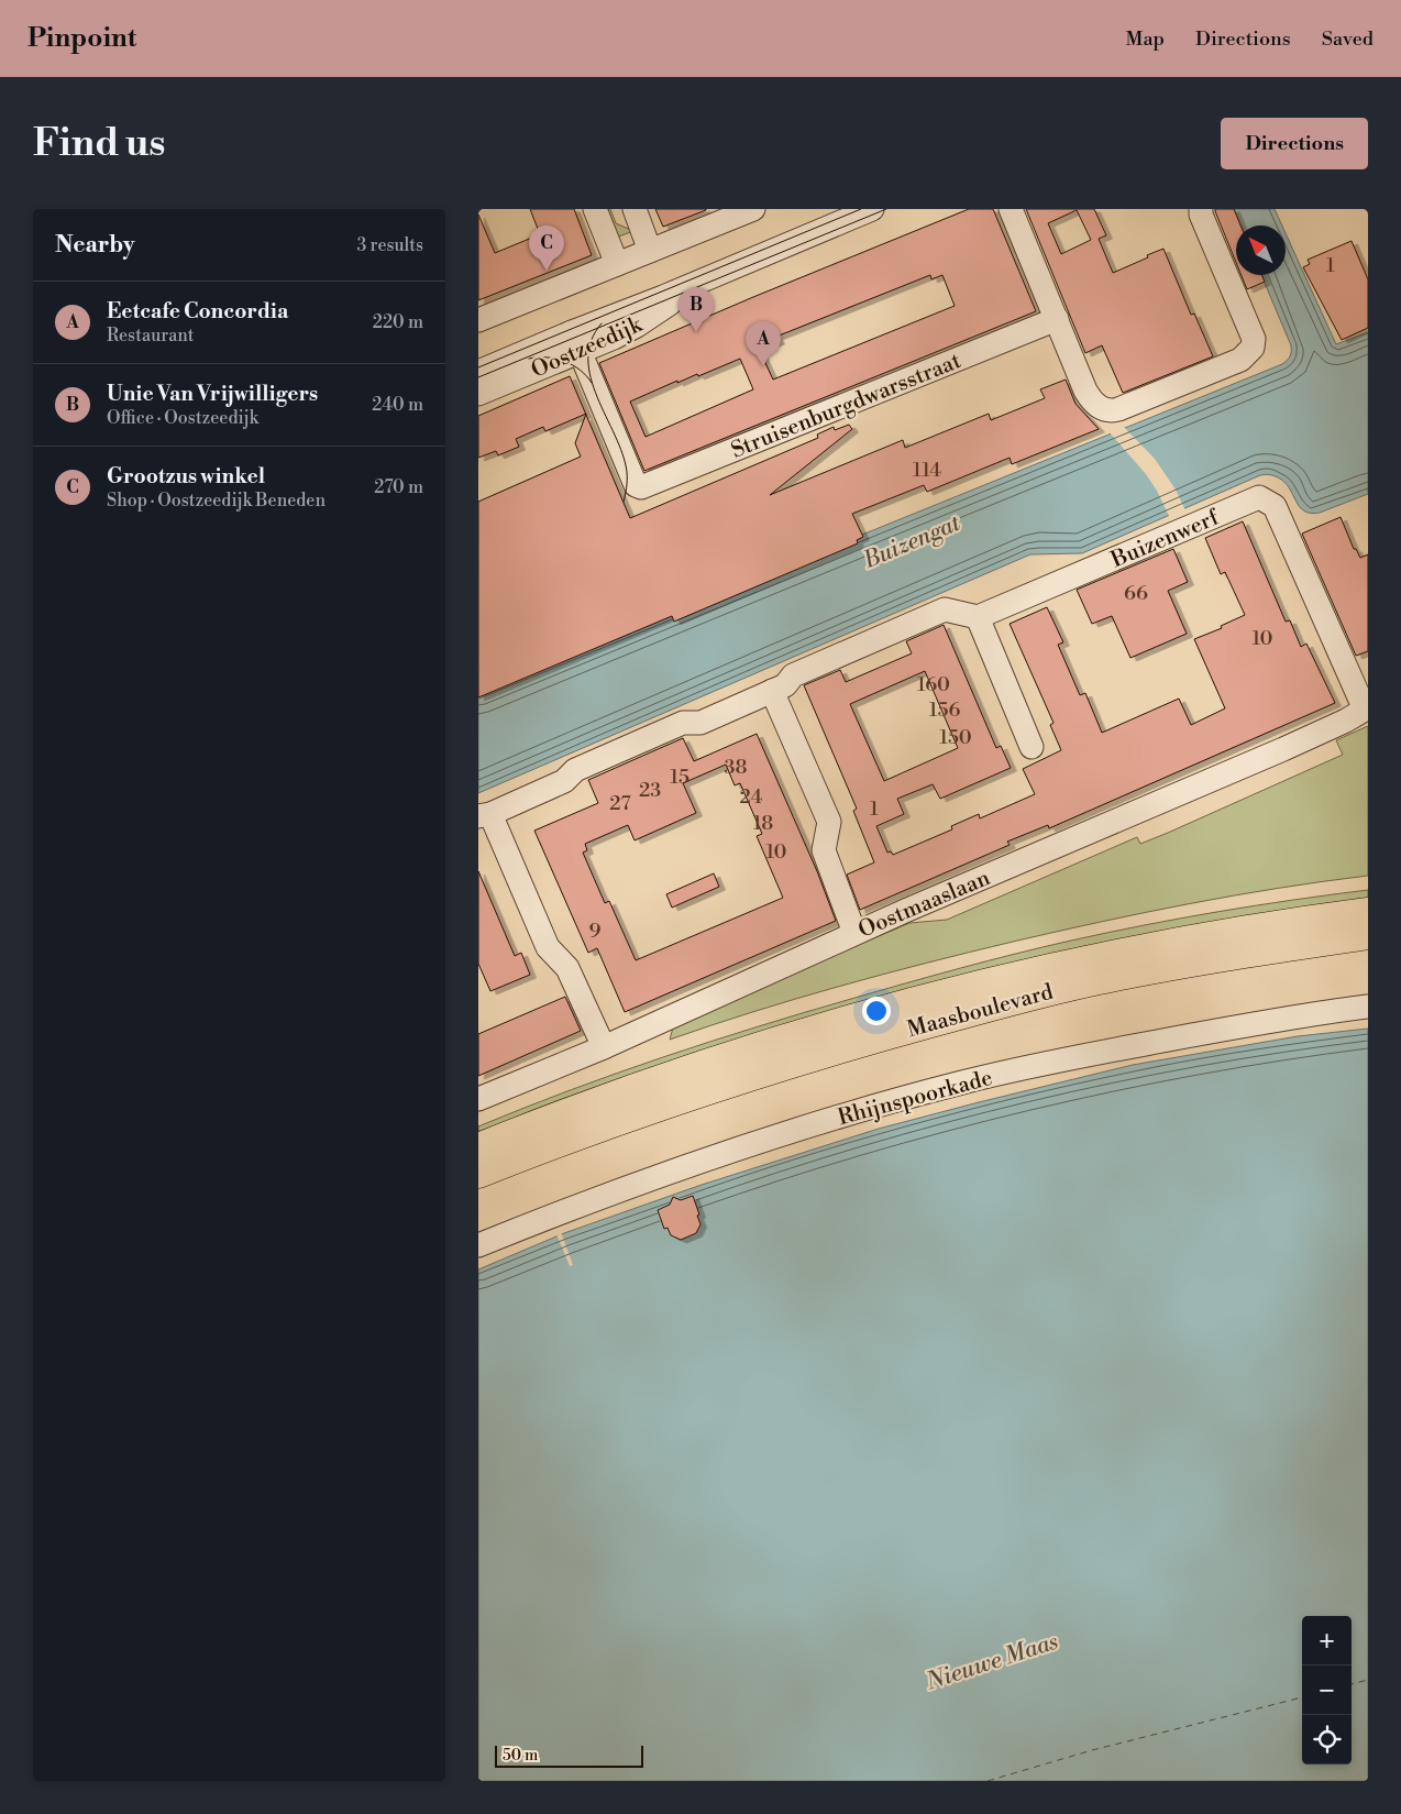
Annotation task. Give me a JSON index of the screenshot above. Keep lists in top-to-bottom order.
{
  "streets": {
    "main road": ["Maasboulevard"],
    "street": [
      "Oostzeedijk",
      "Struisenburgdwarsstraat",
      "Buizenwerf",
      "Oostmaaslaan",
      "Rhijnspoorkade"
    ]
  },
  "crossings": [
    ["Oostzeedijk", "Struisenburgdwarsstraat"],
    ["Buizenwerf", "Oostmaaslaan"]
  ],
  "water": ["Buizengat", "Nieuwe Maas"],
  "house_numbers": [
    "1",
    "114",
    "66",
    "10",
    "160",
    "156",
    "150",
    "38",
    "15",
    "23",
    "24",
    "27",
    "1",
    "18",
    "10",
    "9"
  ],
  "scale_bar": "50 m",
  "north": "top left",
  "page": {
    "header": "Pinpoint",
    "nav": ["Map", "Directions", "Saved"],
    "buttons": "Directions",
    "title": "Find us",
    "heading": ["Nearby", "3 results"],
    "pins": ["C", "B", "A"],
    "list": [
      {
        "mark": "A",
        "name": "Eetcafe Concordia",
        "note": "Restaurant",
        "value": "220 m"
      },
      {
        "mark": "B",
        "name": "Unie Van Vrijwilligers",
        "note": "Office · Oostzeedijk",
        "value": "240 m"
      },
      {
        "mark": "C",
        "name": "Grootzus winkel",
        "note": "Shop · Oostzeedijk Beneden",
        "value": "270 m"
      }
    ],
    "map_buttons": ["+", "−"],
    "scale": "50 m"
  }
}
